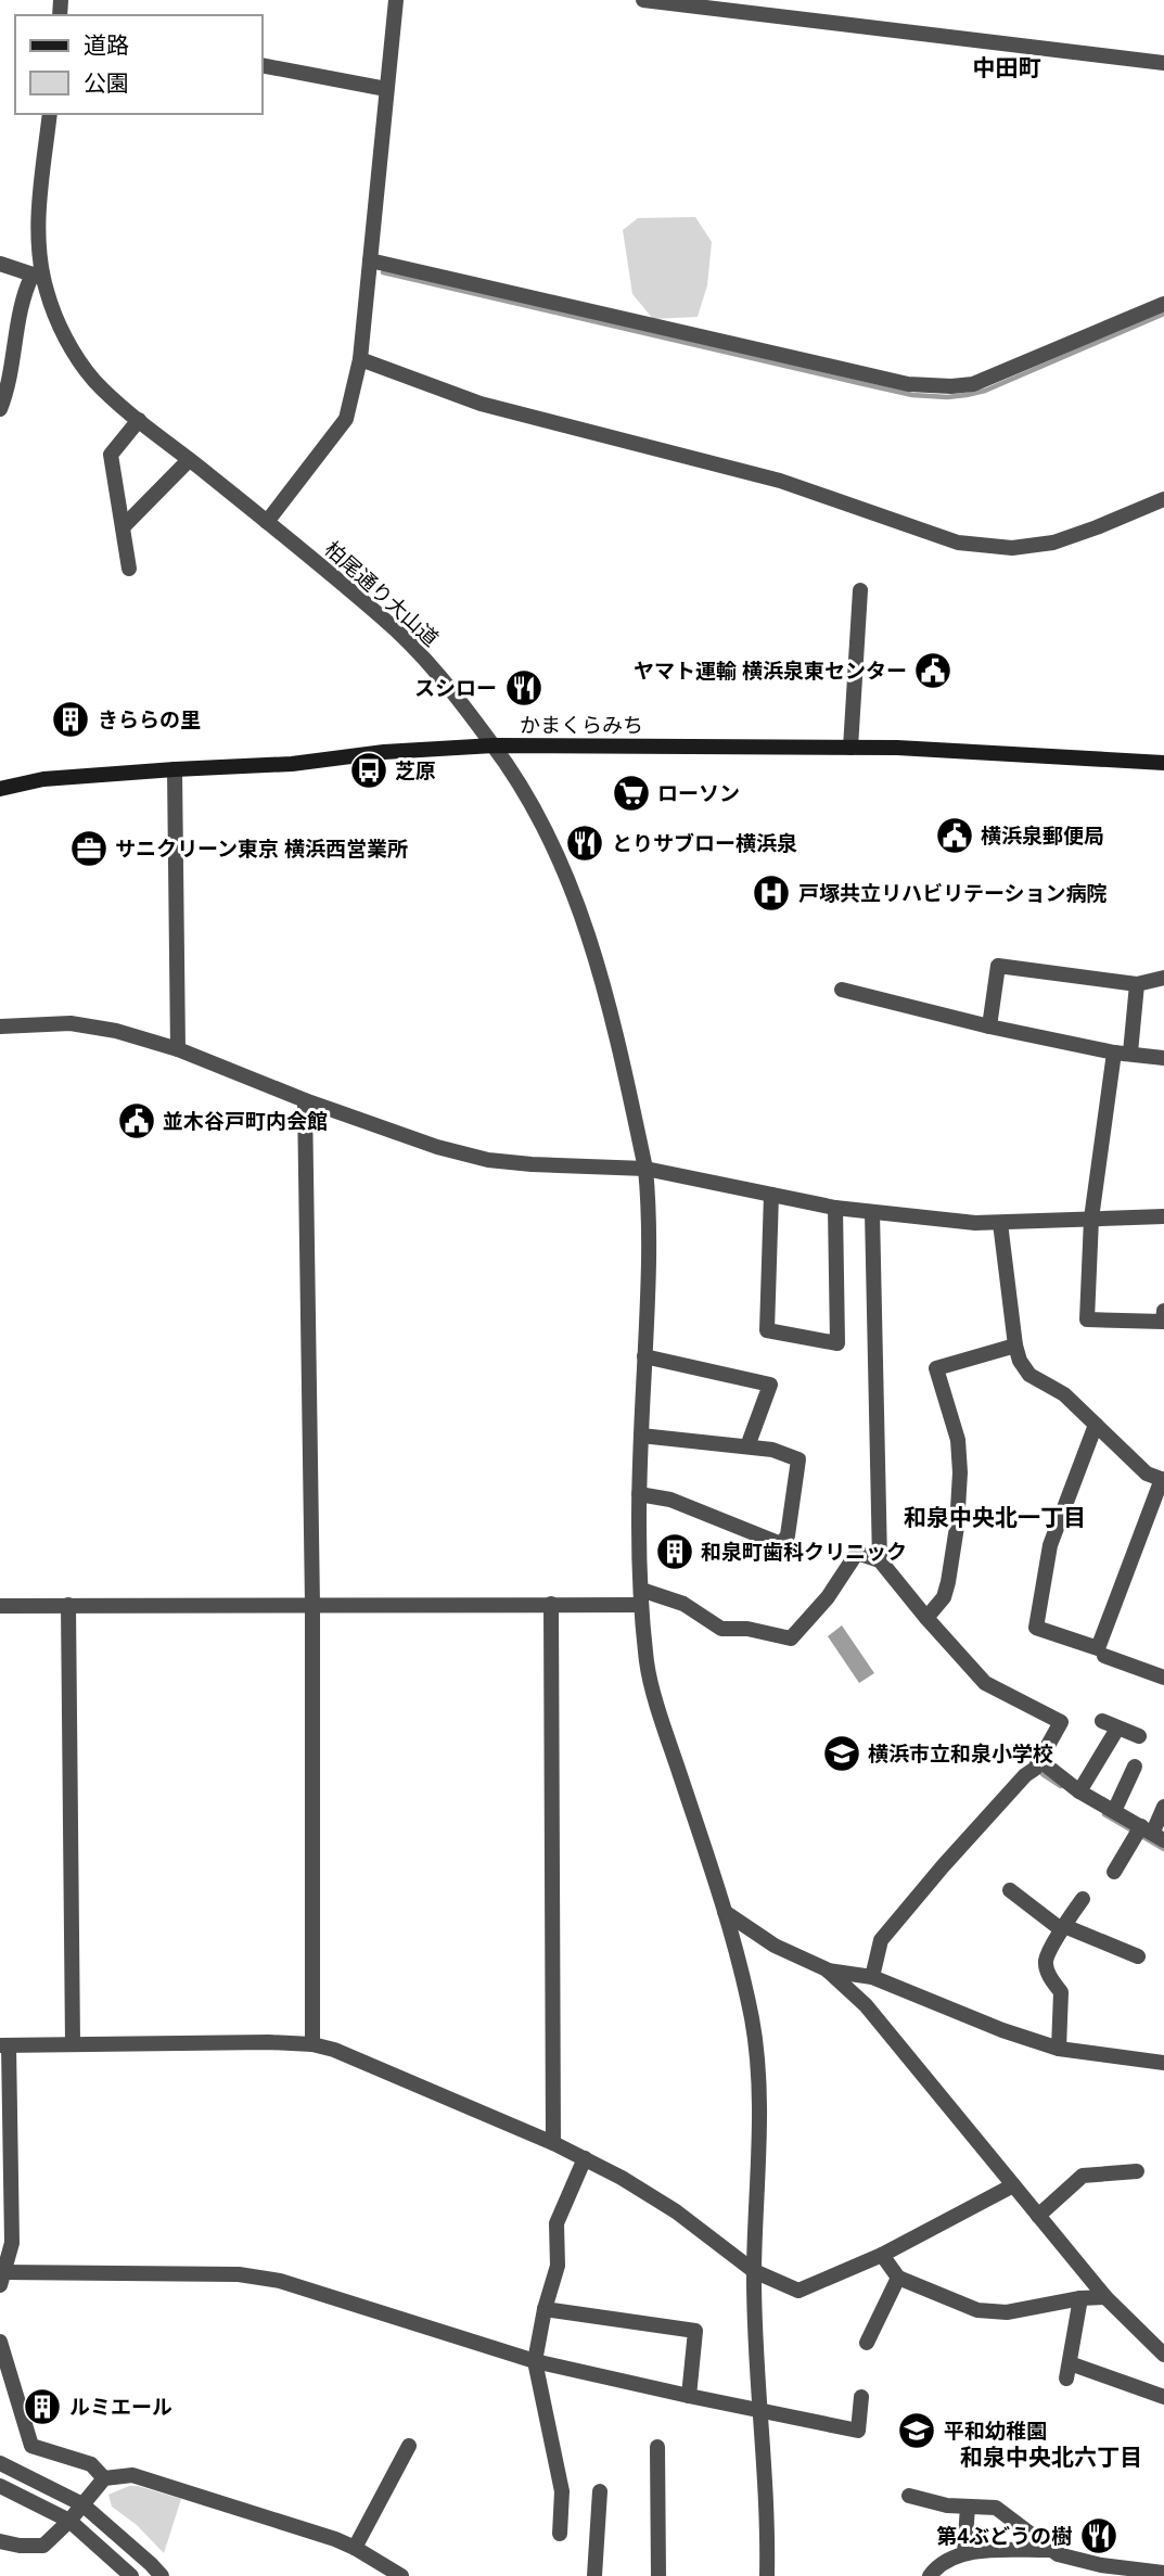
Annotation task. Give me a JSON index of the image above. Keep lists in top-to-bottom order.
{
  "streets": {
    "main road": ["かまくらみち"],
    "street": ["柏尾通り大山道"]
  },
  "crossings": [
    ["柏尾通り大山道", "かまくらみち"]
  ],
  "districts": ["中田町", "和泉中央北一丁目", "和泉中央北六丁目"],
  "places": {
    "public building": ["ヤマト運輸 横浜泉東センター", "横浜泉郵便局", "並木谷戸町内会館"],
    "restaurant": ["スシロー", "とりサブロー横浜泉", "第4ぶどうの樹"],
    "building": ["きららの里", "和泉町歯科クリニック", "ルミエール"],
    "bus stop": ["芝原"],
    "supermarket": ["ローソン"],
    "office": ["サニクリーン東京 横浜西営業所"],
    "hospital": ["戸塚共立リハビリテーション病院"],
    "school or university": ["横浜市立和泉小学校", "平和幼稚園"]
  },
  "legend": ["道路", "公園"]
}
